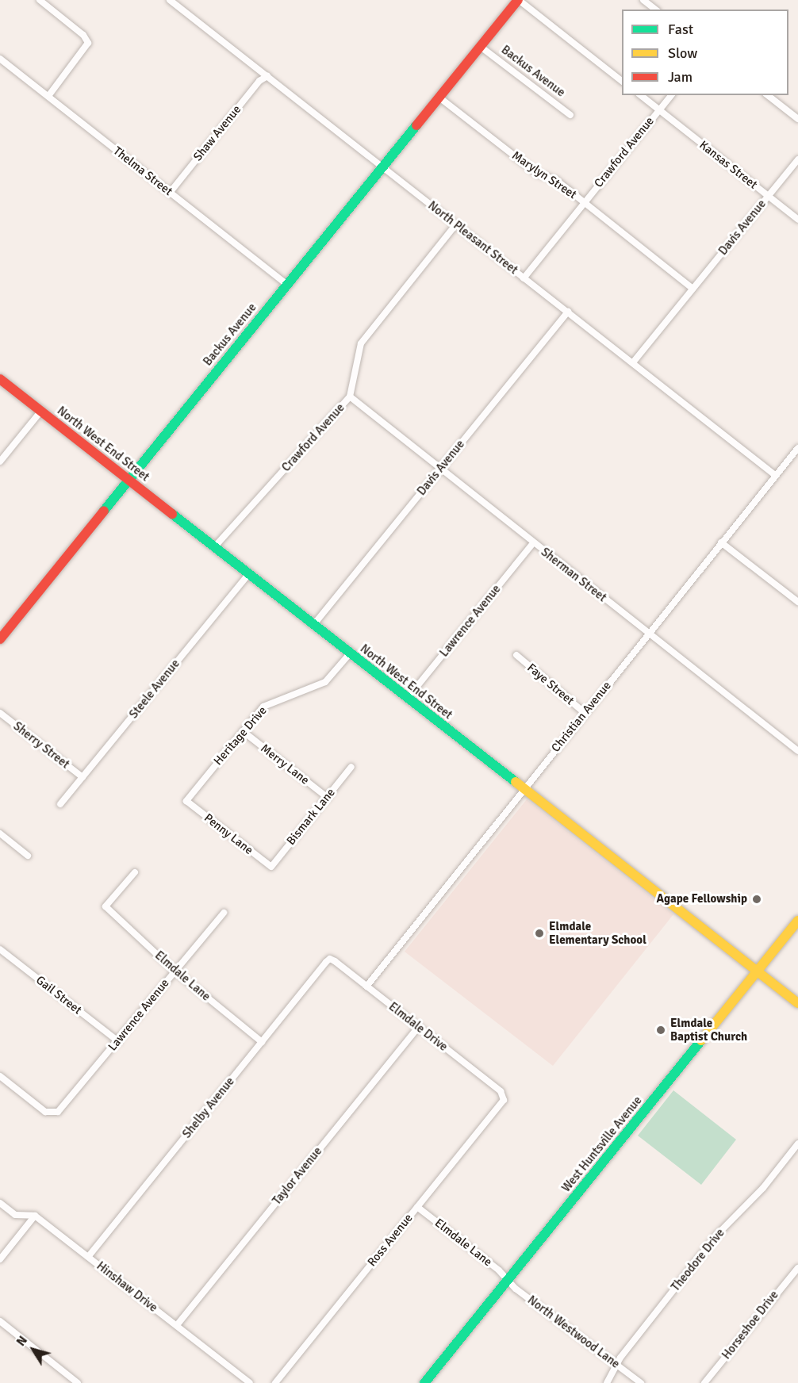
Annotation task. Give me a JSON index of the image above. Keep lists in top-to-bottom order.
{
  "streets": {
    "street": [
      "Backus Avenue",
      "Shaw Avenue",
      "Crawford Avenue",
      "Kansas Street",
      "Thelma Street",
      "Marylyn Street",
      "Davis Avenue",
      "North Pleasant Street",
      "North West End Street",
      "Sherman Street",
      "Lawrence Avenue",
      "Faye Street",
      "Steele Avenue",
      "Christian Avenue",
      "Heritage Drive",
      "Sherry Street",
      "Merry Lane",
      "Bismark Lane",
      "Penny Lane",
      "Elmdale Lane",
      "Gail Street",
      "Elmdale Drive",
      "Shelby Avenue",
      "West Huntsville Avenue",
      "Taylor Avenue",
      "Ross Avenue",
      "Theodore Drive",
      "Hinshaw Drive",
      "Horseshoe Drive",
      "North Westwood Lane"
    ]
  },
  "crossings": [
    ["Backus Avenue", "Thelma Street"],
    ["Backus Avenue", "Marylyn Street"],
    ["Backus Avenue", "North Pleasant Street"],
    ["Backus Avenue", "North West End Street"],
    ["Shaw Avenue", "Thelma Street"],
    ["Shaw Avenue", "North Pleasant Street"],
    ["Crawford Avenue", "Kansas Street"],
    ["Crawford Avenue", "Marylyn Street"],
    ["Crawford Avenue", "North Pleasant Street"],
    ["Crawford Avenue", "North West End Street"],
    ["Crawford Avenue", "Sherman Street"],
    ["Kansas Street", "Davis Avenue"],
    ["Marylyn Street", "Davis Avenue"],
    ["Davis Avenue", "North Pleasant Street"],
    ["Davis Avenue", "North West End Street"],
    ["Davis Avenue", "Sherman Street"],
    ["North Pleasant Street", "Christian Avenue"],
    ["North West End Street", "Lawrence Avenue"],
    ["North West End Street", "Steele Avenue"],
    ["North West End Street", "Christian Avenue"],
    ["North West End Street", "Heritage Drive"],
    ["North West End Street", "West Huntsville Avenue"],
    ["Sherman Street", "Lawrence Avenue"],
    ["Sherman Street", "Christian Avenue"],
    ["Lawrence Avenue", "Elmdale Lane"],
    ["Lawrence Avenue", "Gail Street"],
    ["Faye Street", "Christian Avenue"],
    ["Steele Avenue", "Sherry Street"],
    ["Christian Avenue", "Elmdale Drive"],
    ["Heritage Drive", "Merry Lane"],
    ["Heritage Drive", "Penny Lane"],
    ["Merry Lane", "Bismark Lane"],
    ["Bismark Lane", "Penny Lane"],
    ["Elmdale Lane", "Shelby Avenue"],
    ["Elmdale Lane", "West Huntsville Avenue"],
    ["Elmdale Lane", "Ross Avenue"],
    ["Elmdale Lane", "North Westwood Lane"],
    ["Elmdale Drive", "Shelby Avenue"],
    ["Elmdale Drive", "Taylor Avenue"],
    ["Elmdale Drive", "Ross Avenue"],
    ["Shelby Avenue", "Hinshaw Drive"],
    ["West Huntsville Avenue", "North Westwood Lane"],
    ["Taylor Avenue", "Hinshaw Drive"],
    ["Theodore Drive", "North Westwood Lane"]
  ],
  "places": ["Agape Fellowship", "Elmdale Elementary School", "Elmdale Baptist Church"],
  "legend": ["Fast", "Slow", "Jam"],
  "north": "top left"
}
